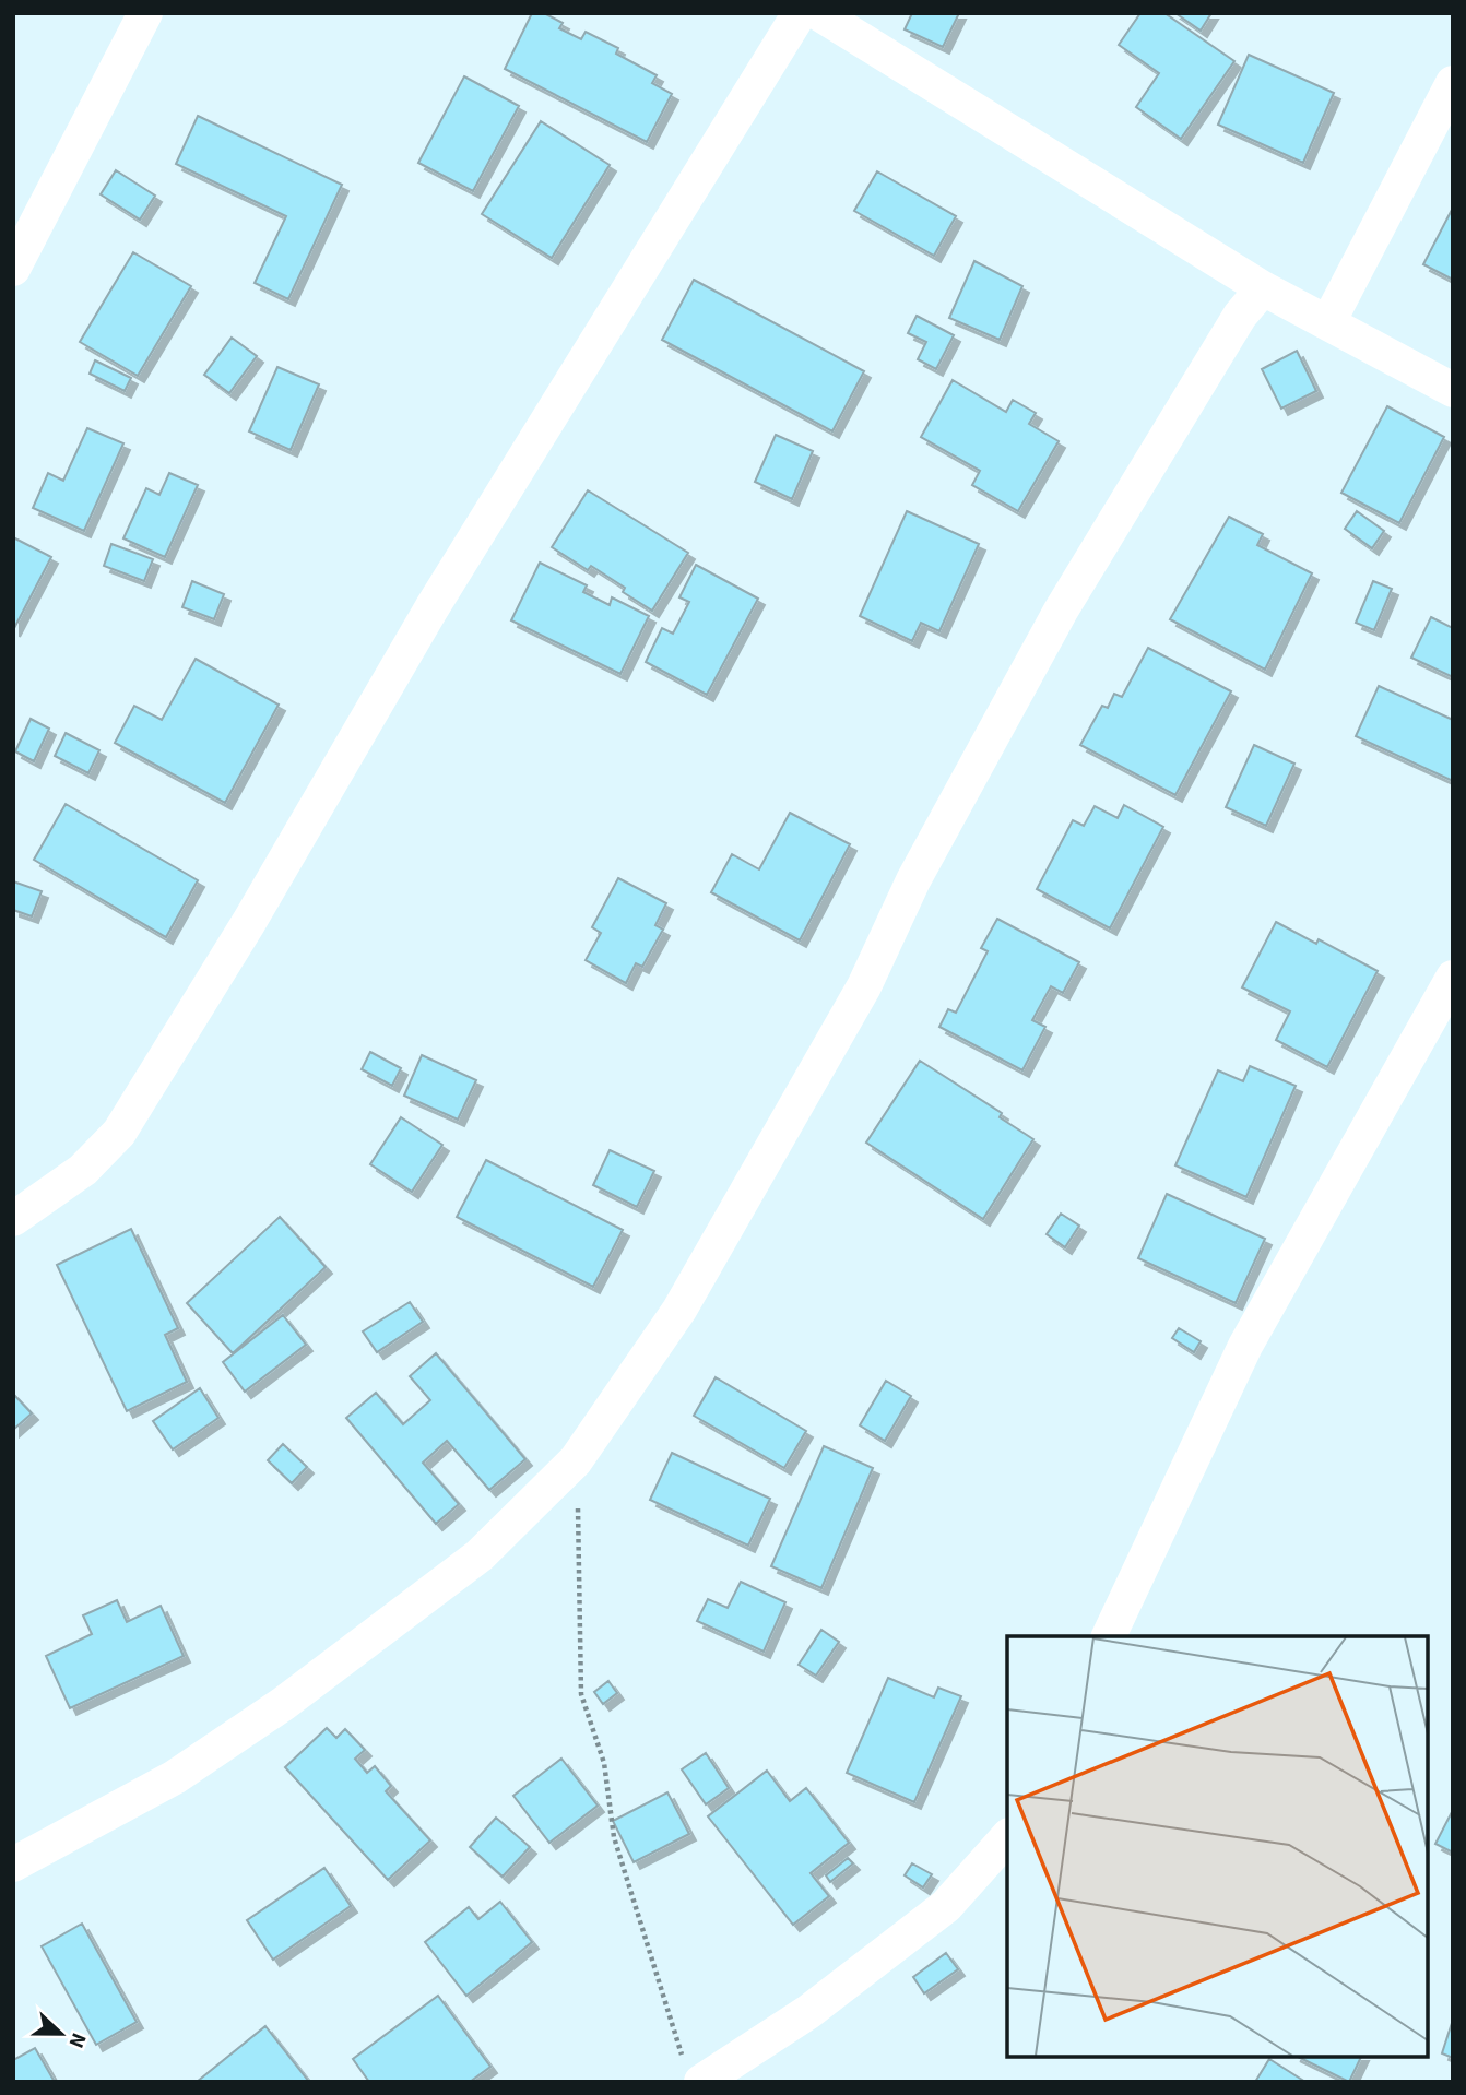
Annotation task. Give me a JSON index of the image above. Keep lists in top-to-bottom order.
{
  "north": "right"
}
